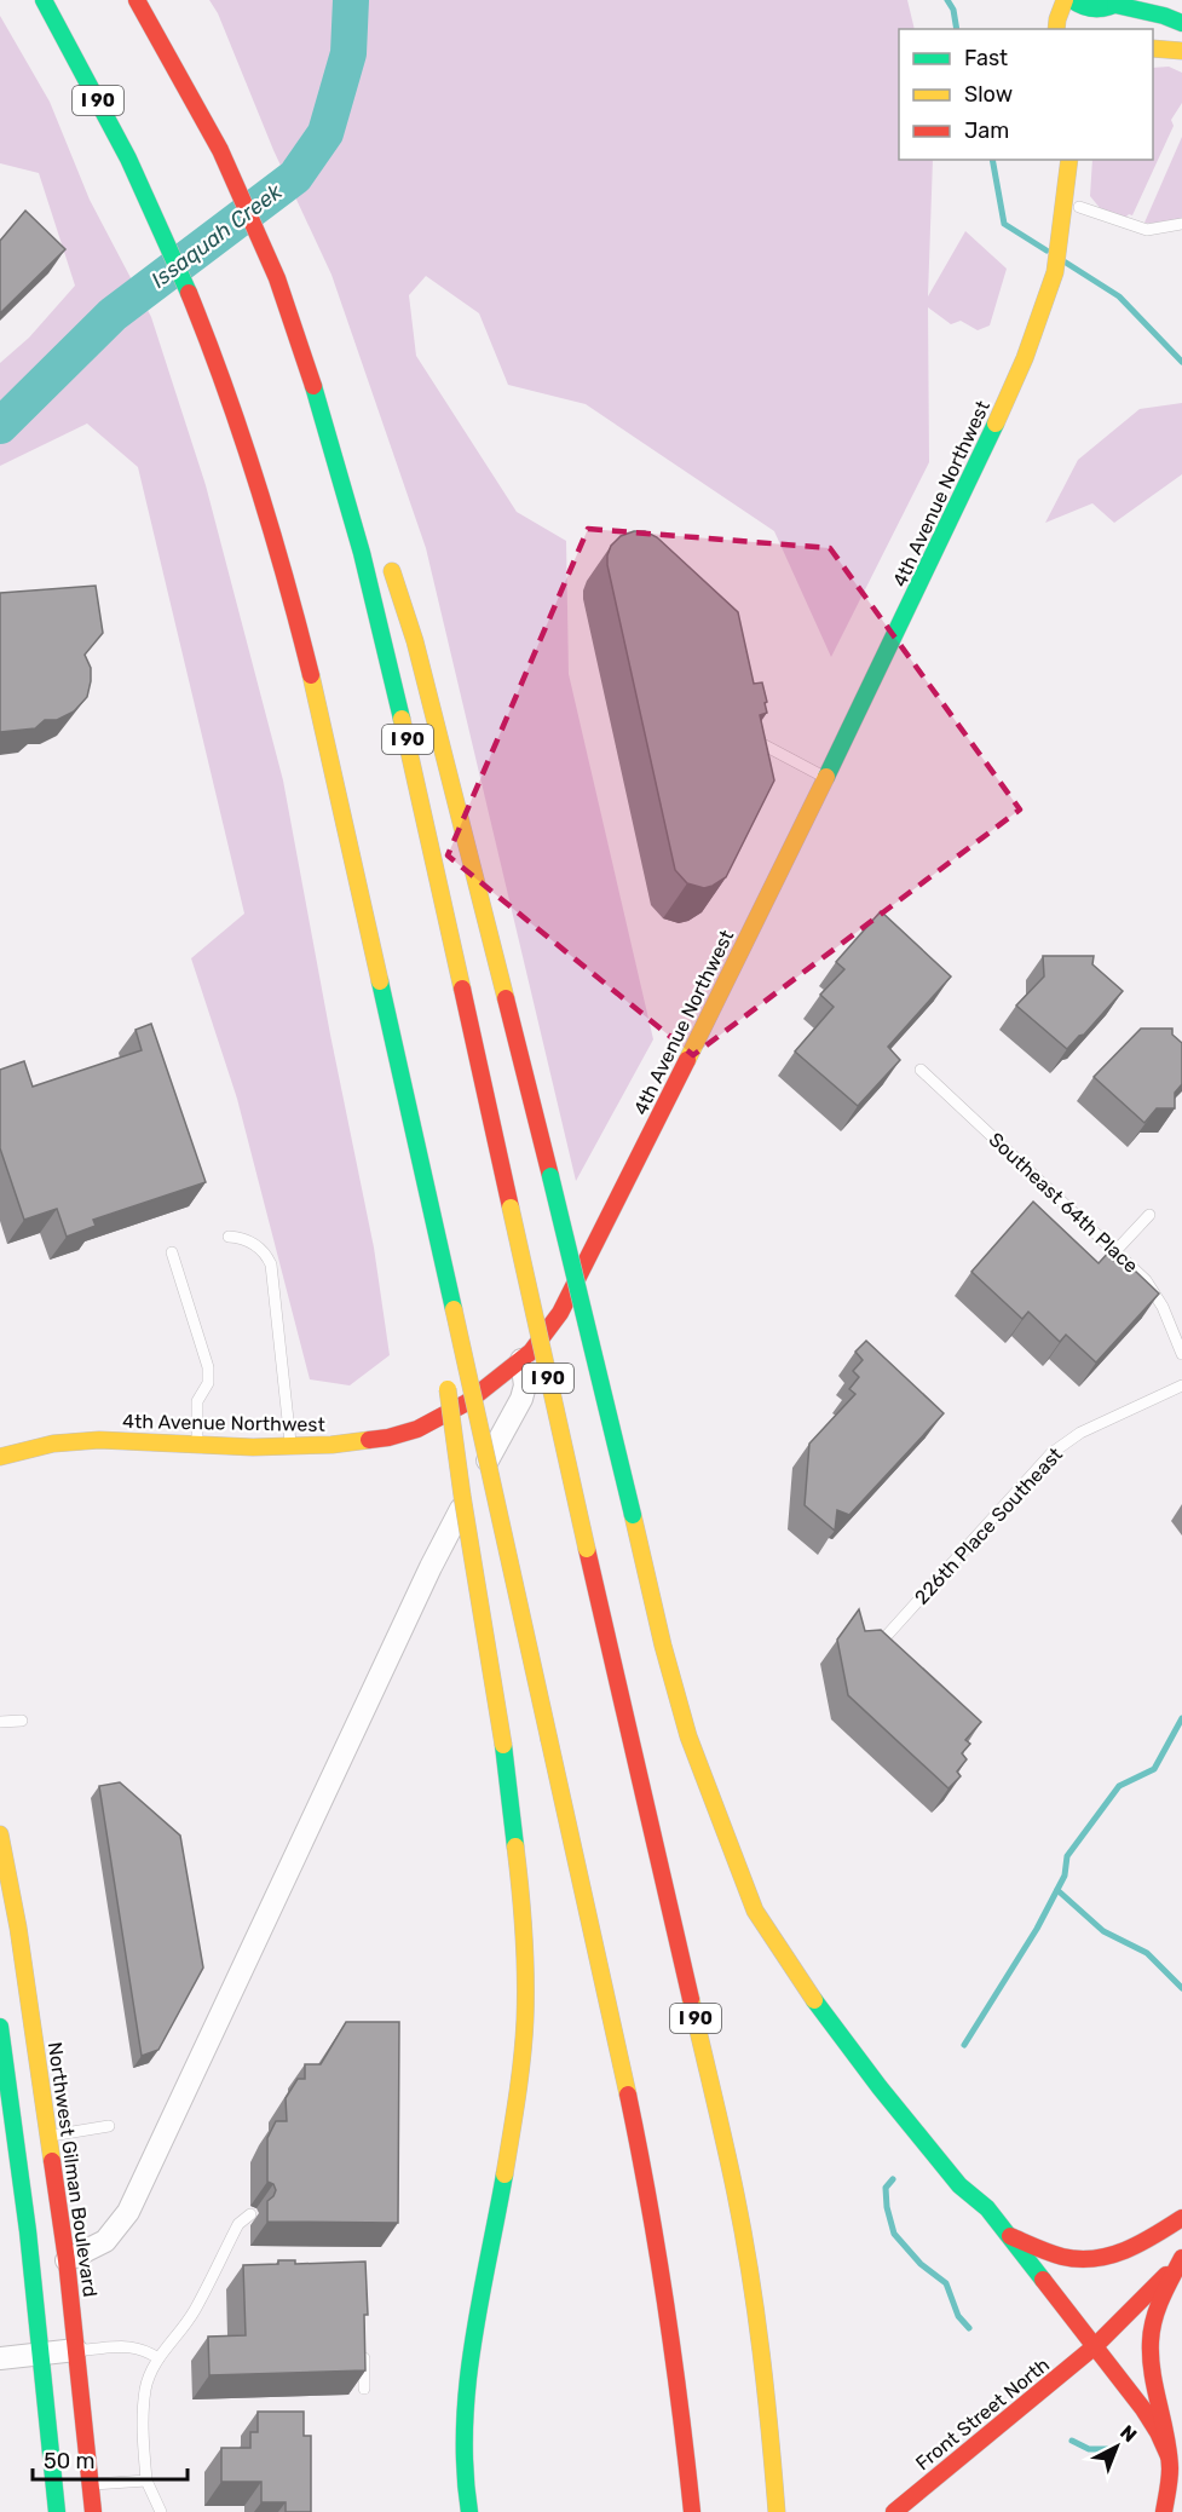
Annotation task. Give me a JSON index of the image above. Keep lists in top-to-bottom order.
{
  "streets": {
    "main road": [
      "I 90",
      "4th Avenue Northwest",
      "Northwest Gilman Boulevard",
      "Front Street North"
    ],
    "lane": ["Southeast 64th Place", "226th Place Southeast"]
  },
  "water": ["Issaquah Creek"],
  "legend": ["Fast", "Slow", "Jam"],
  "scale_bar": "50 m",
  "north": "top right"
}
